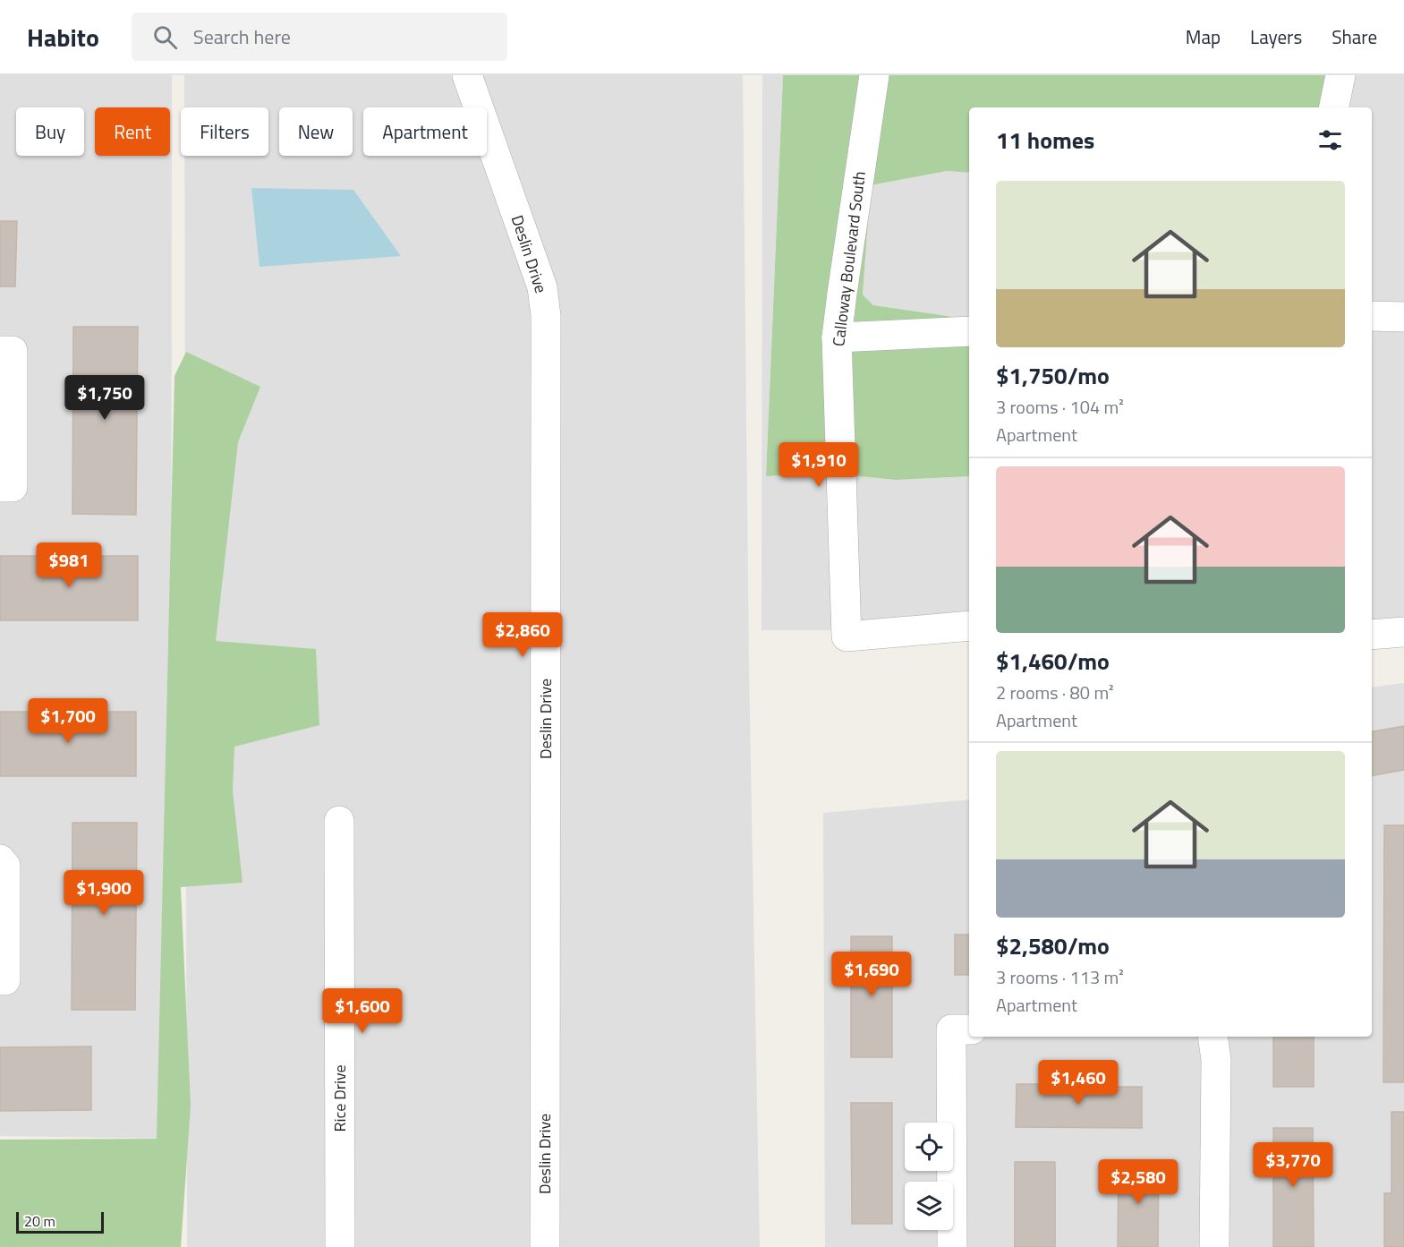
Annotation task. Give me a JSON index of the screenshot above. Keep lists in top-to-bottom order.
{
  "streets": {
    "street": ["Deslin Drive", "Calloway Boulevard South", "Rice Drive"]
  },
  "scale_bar": "20 m",
  "page": {
    "header": "Habito",
    "search": "Search here",
    "nav": ["Map", "Layers", "Share"],
    "chip": [
      "Buy",
      "Rent",
      "Filters",
      "New",
      "Apartment"
    ],
    "heading": "11 homes",
    "list": [
      {
        "name": "$1,750/mo",
        "note": "3 rooms · 104 m² · Apartment"
      },
      {
        "name": "$1,460/mo",
        "note": "2 rooms · 80 m² · Apartment"
      },
      {
        "name": "$2,580/mo",
        "note": "3 rooms · 113 m² · Apartment"
      }
    ],
    "price": [
      "$1,750",
      "$1,910",
      "$981",
      "$2,860",
      "$1,700",
      "$1,900",
      "$1,690",
      "$1,600",
      "$1,460",
      "$3,770",
      "$2,580"
    ],
    "scale": "20 m"
  }
}
